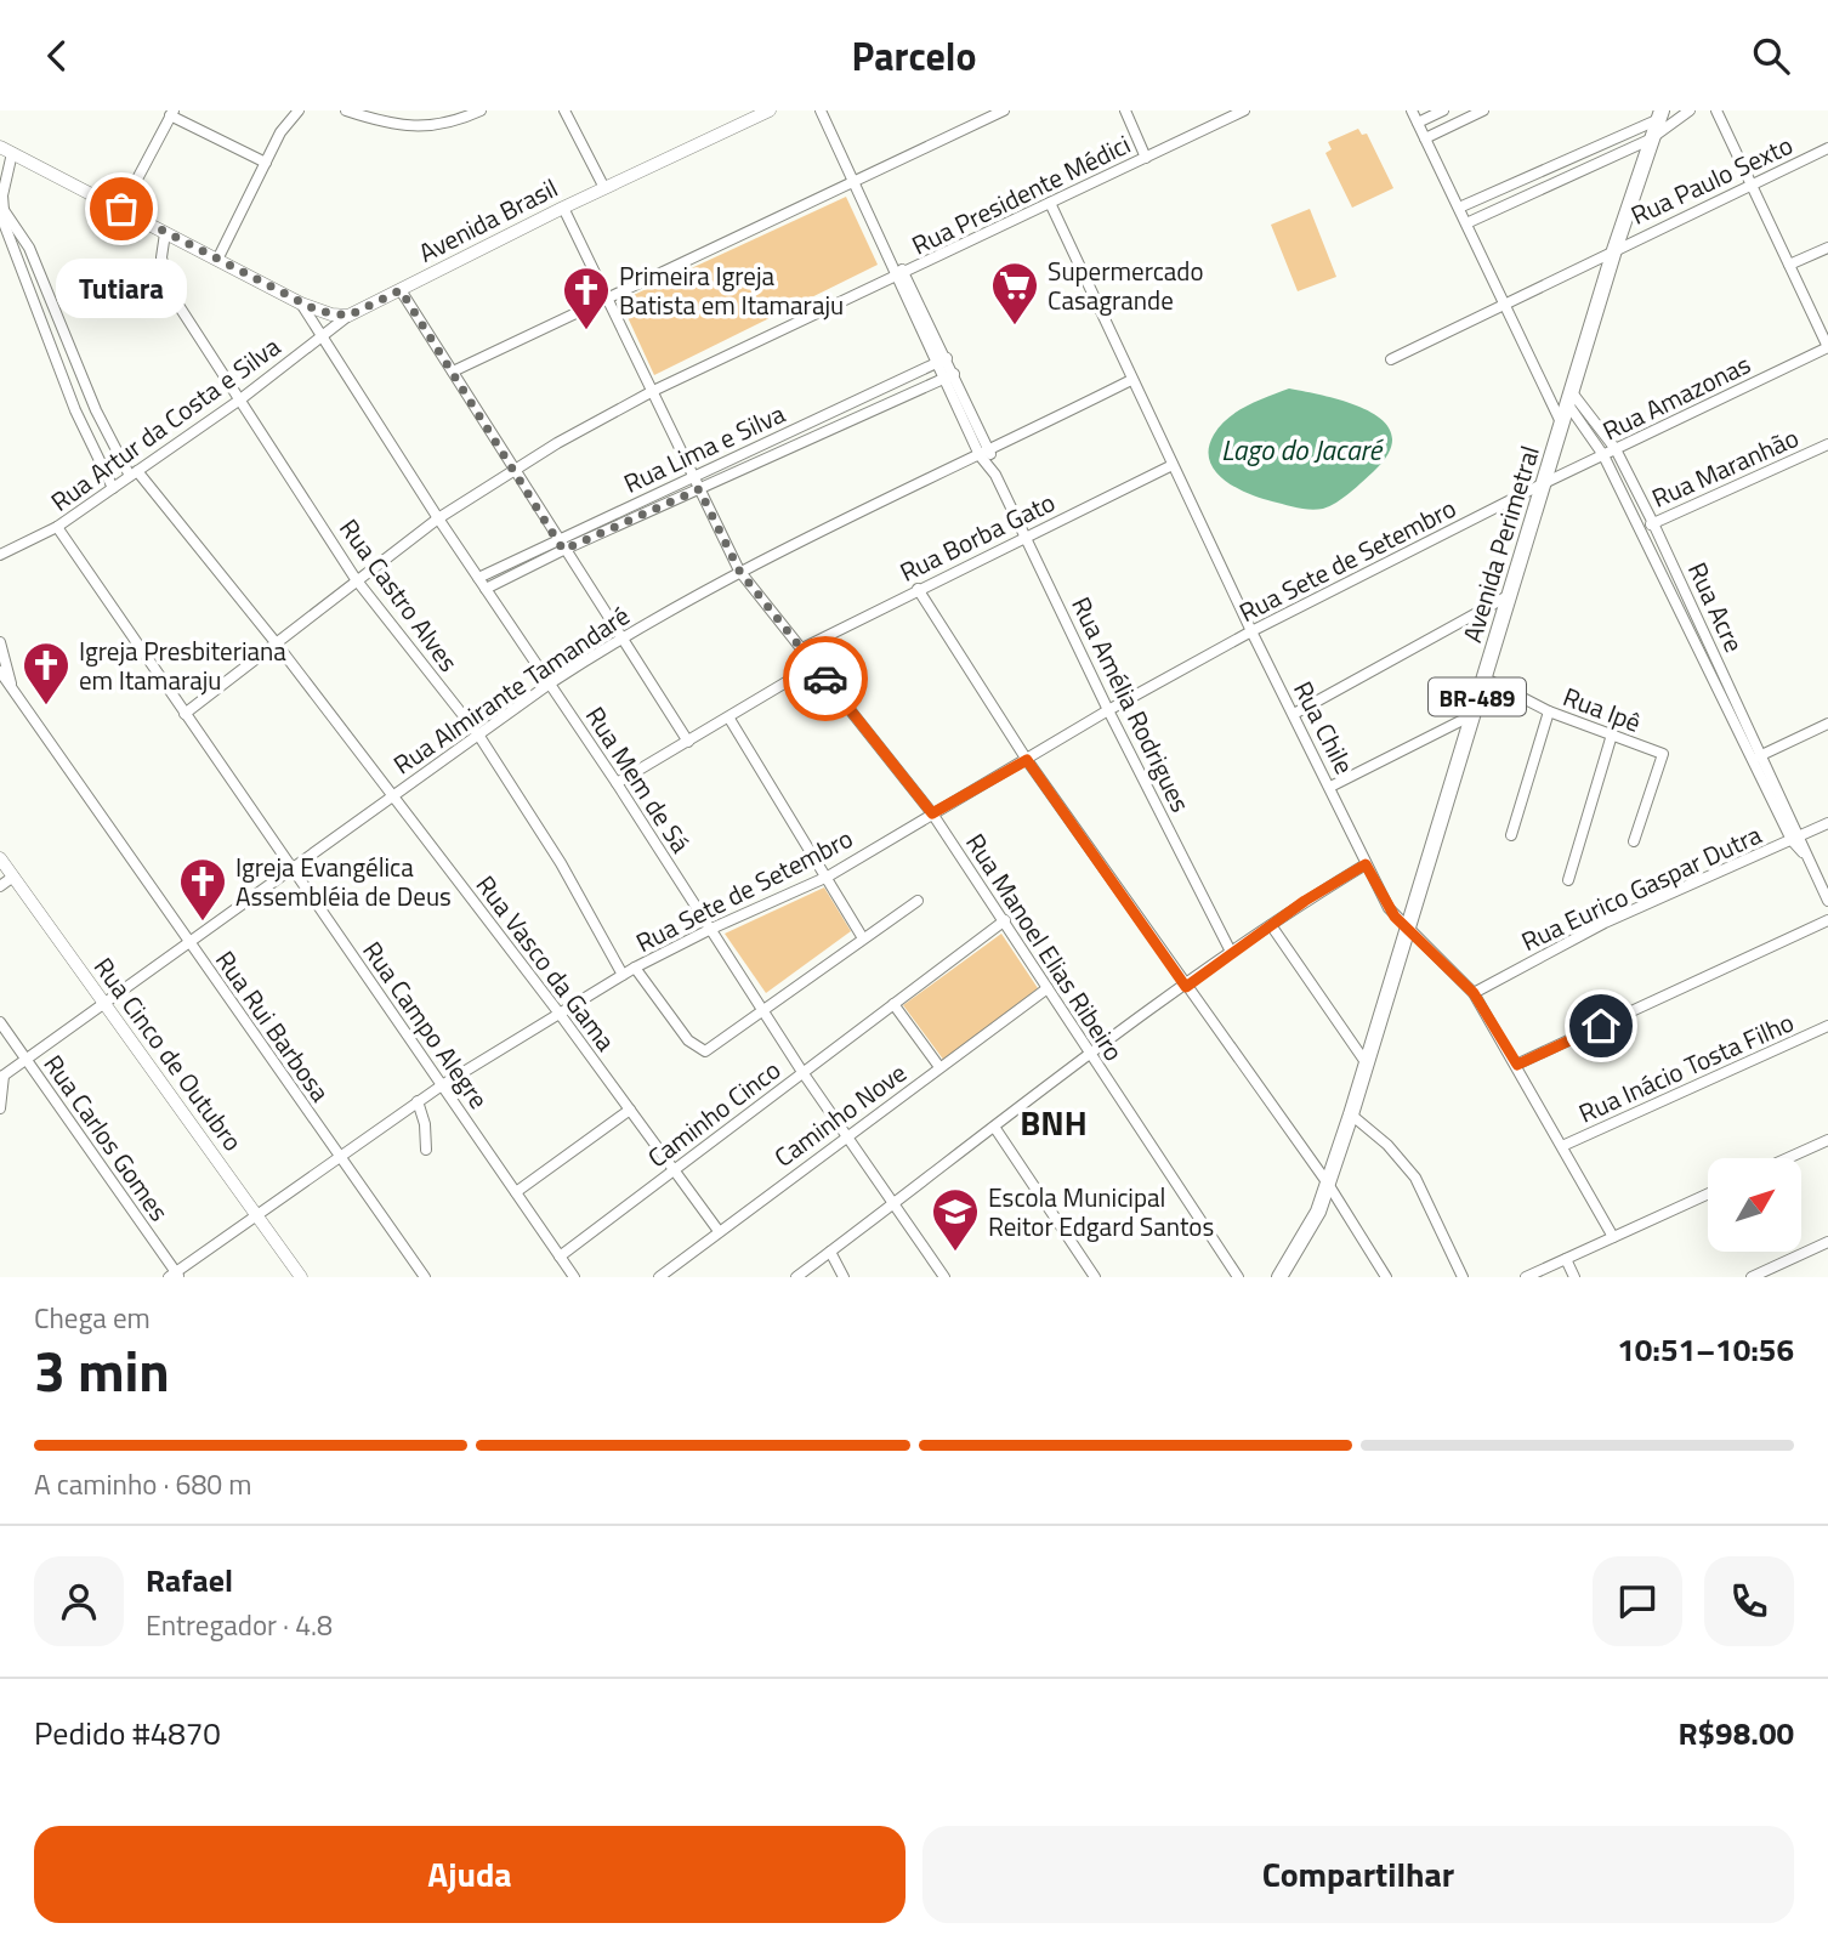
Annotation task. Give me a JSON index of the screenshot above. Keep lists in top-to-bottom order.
{
  "streets": {
    "main road": ["Avenida Perimetral", "BR-489"],
    "street": [
      "Rua Paulo Sexto",
      "Rua Presidente Médici",
      "Avenida Brasil",
      "Rua Amazonas",
      "Rua Artur da Costa e Silva",
      "Rua Lima e Silva",
      "Rua Maranhão",
      "Rua Borba Gato",
      "Rua Sete de Setembro",
      "Rua Castro Alves",
      "Rua Acre",
      "Rua Almirante Tamandaré",
      "Rua Amélia Rodrigues",
      "Rua Ipê",
      "Rua Chile",
      "Rua Mem de Sá",
      "Rua Eurico Gaspar Dutra",
      "Rua Manoel Elias Ribeiro",
      "Rua Vasco da Gama",
      "Rua Campo Alegre",
      "Rua Rui Barbosa",
      "Rua Cinco de Outubro",
      "Rua Inácio Tosta Filho",
      "Caminho Cinco",
      "Caminho Nove",
      "Rua Carlos Gomes"
    ]
  },
  "crossings": [
    ["Rua Paulo Sexto", "Avenida Perimetral"],
    ["Rua Presidente Médici", "Rua Castro Alves"],
    ["Rua Presidente Médici", "Rua Amélia Rodrigues"],
    ["Rua Presidente Médici", "Rua Chile"],
    ["Rua Presidente Médici", "Rua Mem de Sá"],
    ["Rua Presidente Médici", "Rua Manoel Elias Ribeiro"],
    ["Rua Presidente Médici", "Rua Vasco da Gama"],
    ["Rua Presidente Médici", "Rua Campo Alegre"],
    ["Avenida Brasil", "Rua Artur da Costa e Silva"],
    ["Avenida Brasil", "Rua Manoel Elias Ribeiro"],
    ["Rua Amazonas", "Avenida Perimetral"],
    ["Rua Amazonas", "Rua Sete de Setembro"],
    ["Rua Amazonas", "Rua Acre"],
    ["Rua Artur da Costa e Silva", "Rua Castro Alves"],
    ["Rua Artur da Costa e Silva", "Rua Mem de Sá"],
    ["Rua Artur da Costa e Silva", "Rua Vasco da Gama"],
    ["Rua Artur da Costa e Silva", "Rua Campo Alegre"],
    ["Rua Lima e Silva", "Rua Amélia Rodrigues"],
    ["Rua Lima e Silva", "Rua Mem de Sá"],
    ["Rua Lima e Silva", "Rua Manoel Elias Ribeiro"],
    ["Rua Maranhão", "Rua Acre"],
    ["Rua Borba Gato", "Rua Amélia Rodrigues"],
    ["Rua Borba Gato", "Rua Chile"],
    ["Rua Borba Gato", "Rua Manoel Elias Ribeiro"],
    ["Avenida Perimetral", "Rua Sete de Setembro"],
    ["Avenida Perimetral", "Rua Acre"],
    ["Avenida Perimetral", "Rua Ipê"],
    ["Avenida Perimetral", "Rua Chile"],
    ["Rua Sete de Setembro", "Rua Castro Alves"],
    ["Rua Sete de Setembro", "Rua Amélia Rodrigues"],
    ["Rua Sete de Setembro", "Rua Chile"],
    ["Rua Sete de Setembro", "Rua Mem de Sá"],
    ["Rua Sete de Setembro", "Rua Manoel Elias Ribeiro"],
    ["Rua Sete de Setembro", "Rua Vasco da Gama"],
    ["Rua Sete de Setembro", "Rua Campo Alegre"],
    ["Rua Sete de Setembro", "Rua Rui Barbosa"],
    ["Rua Sete de Setembro", "Rua Cinco de Outubro"],
    ["Rua Sete de Setembro", "Rua Carlos Gomes"],
    ["Rua Castro Alves", "Rua Almirante Tamandaré"],
    ["Rua Acre", "Rua Eurico Gaspar Dutra"],
    ["Rua Almirante Tamandaré", "Rua Amélia Rodrigues"],
    ["Rua Almirante Tamandaré", "Rua Chile"],
    ["Rua Almirante Tamandaré", "Rua Mem de Sá"],
    ["Rua Almirante Tamandaré", "Rua Manoel Elias Ribeiro"],
    ["Rua Almirante Tamandaré", "Rua Vasco da Gama"],
    ["Rua Almirante Tamandaré", "Rua Campo Alegre"],
    ["Rua Almirante Tamandaré", "Rua Rui Barbosa"],
    ["Rua Almirante Tamandaré", "Rua Cinco de Outubro"],
    ["Rua Almirante Tamandaré", "Rua Carlos Gomes"],
    ["Rua Chile", "Rua Eurico Gaspar Dutra"],
    ["Rua Chile", "Rua Inácio Tosta Filho"],
    ["Rua Mem de Sá", "Caminho Cinco"],
    ["Rua Mem de Sá", "Caminho Nove"],
    ["Rua Manoel Elias Ribeiro", "Caminho Cinco"],
    ["Rua Manoel Elias Ribeiro", "Caminho Nove"],
    ["Rua Vasco da Gama", "Caminho Cinco"],
    ["Rua Vasco da Gama", "Caminho Nove"],
    ["Rua Campo Alegre", "Caminho Cinco"]
  ],
  "districts": ["BNH"],
  "water": ["Lago do Jacaré"],
  "places": {
    "other": ["Tutiara"],
    "supermarket": ["Supermercado Casagrande"],
    "church": ["Primeira Igreja Batista em Itamaraju", "Igreja Presbiteriana em Itamaraju", "Igreja Evangélica Assembléia de Deus"],
    "school or university": ["Escola Municipal Reitor Edgard Santos"]
  },
  "north": "top right",
  "page": {
    "header": "Parcelo",
    "bubble": "Tutiara",
    "heading": ["3 min", "Chega em", "10:51–10:56"],
    "panel": [
      "Rafael",
      "Entregador · 4.8",
      "Pedido #4870",
      "R$98.00"
    ],
    "bar": "A caminho · 680 m",
    "buttons": ["Ajuda", "Compartilhar"]
  }
}
